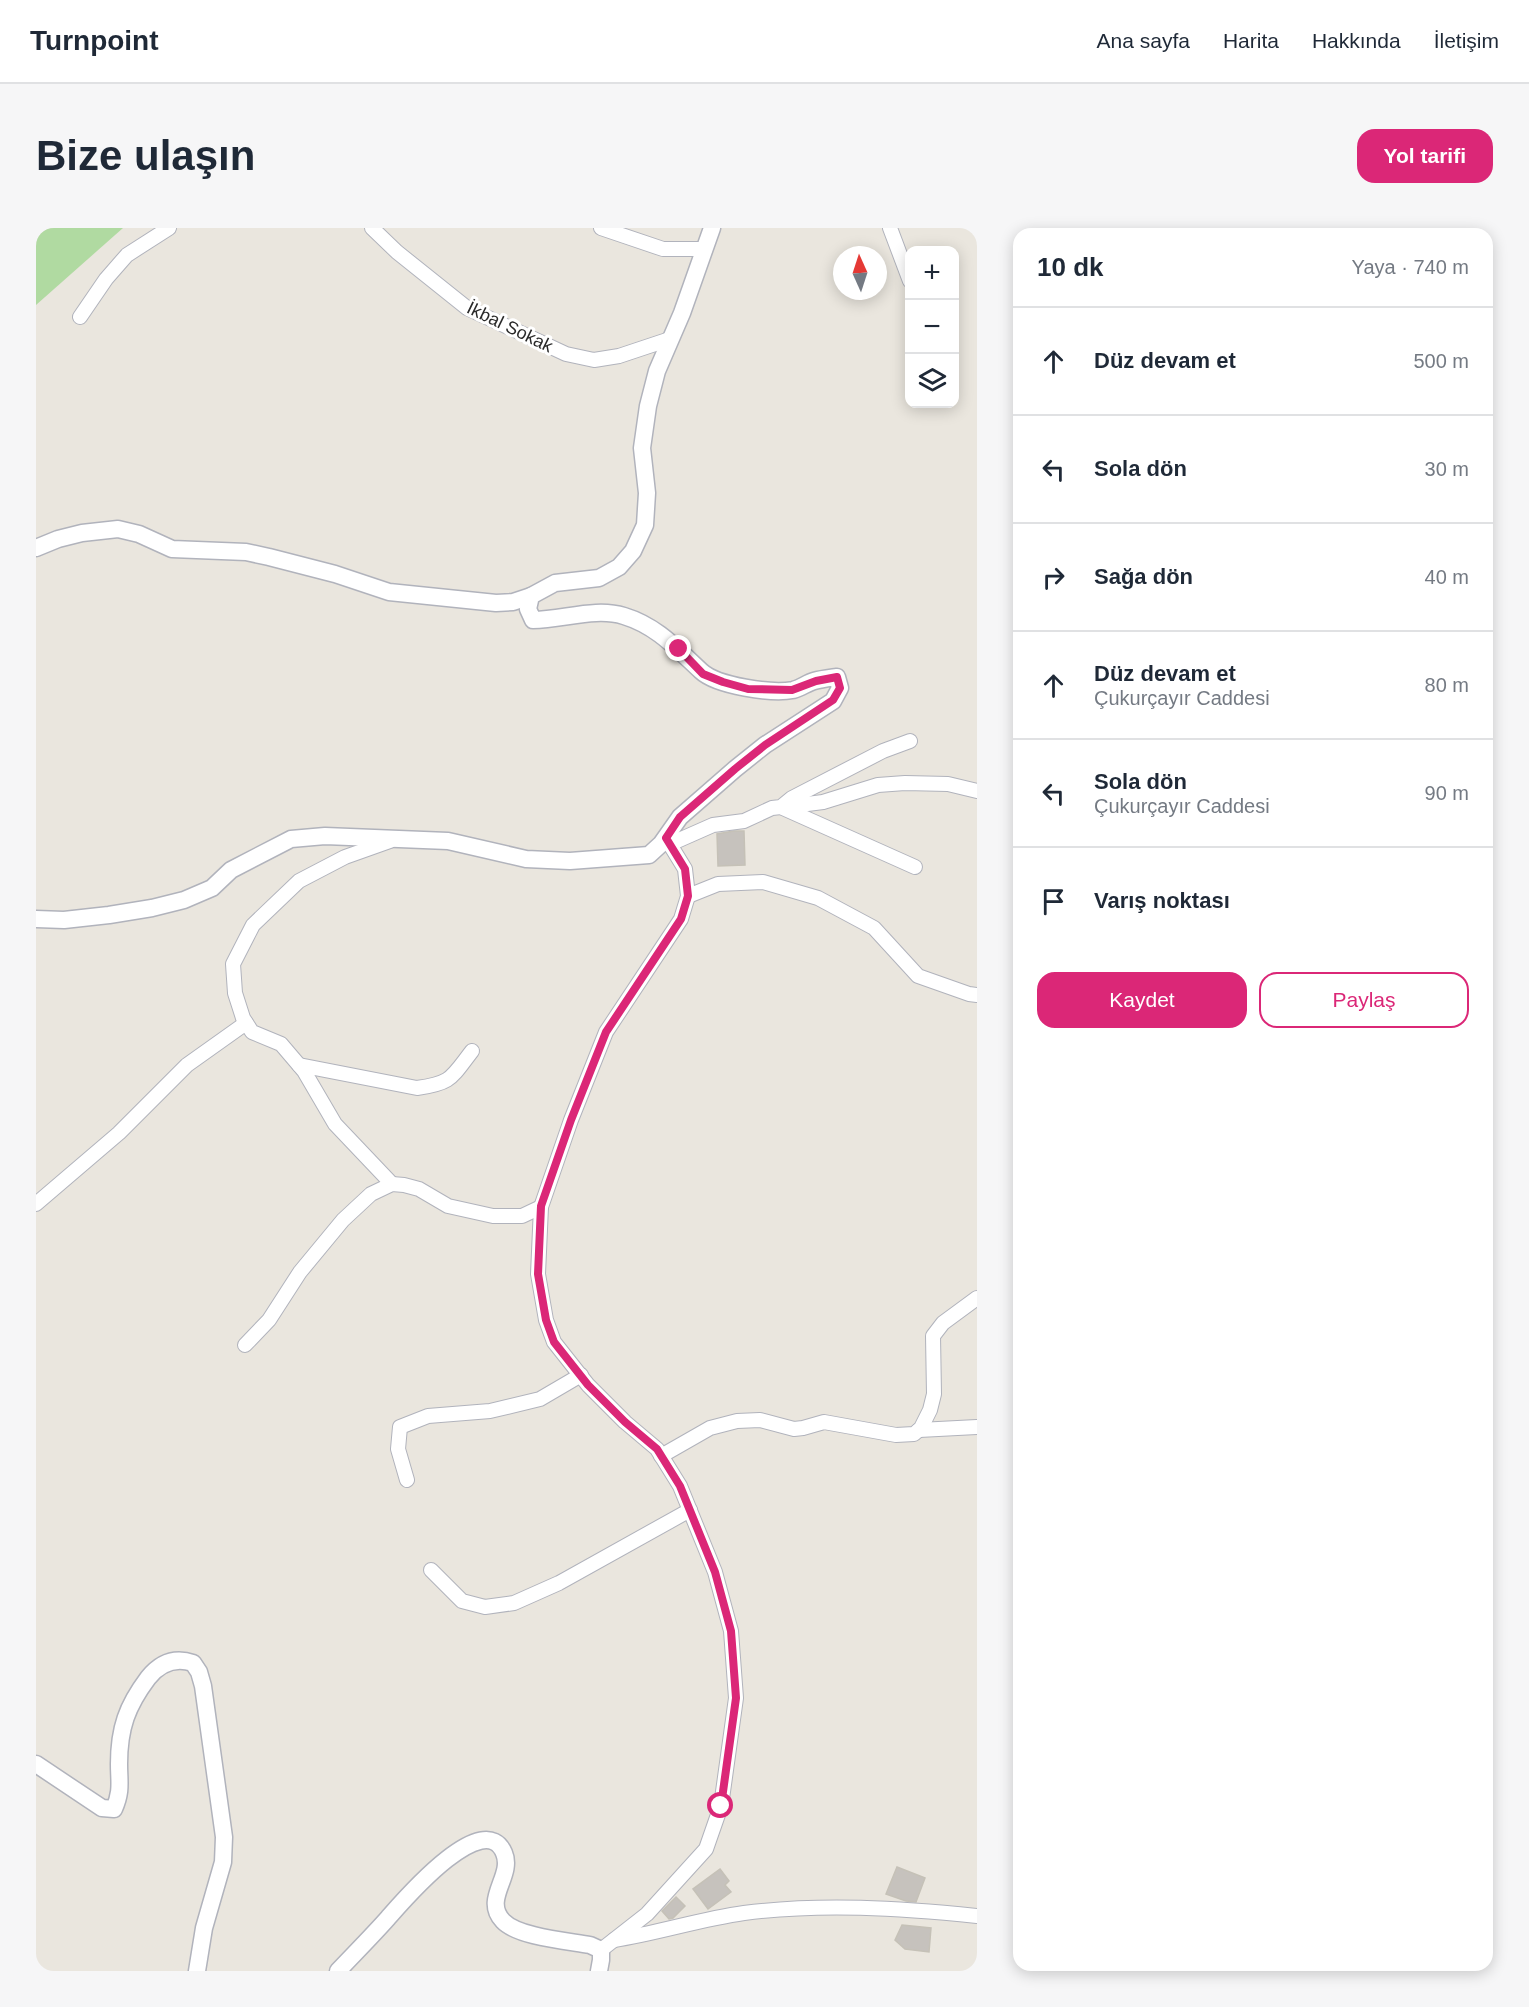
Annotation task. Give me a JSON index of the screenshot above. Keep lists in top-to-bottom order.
{
  "streets": {
    "street": ["İkbal Sokak"]
  },
  "north": "top",
  "page": {
    "header": "Turnpoint",
    "nav": [
      "Ana sayfa",
      "Harita",
      "Hakkında",
      "İletişim"
    ],
    "buttons": [
      "Yol tarifi",
      ["Kaydet", "Paylaş"]
    ],
    "title": "Bize ulaşın",
    "heading": ["10 dk", "Yaya · 740 m"],
    "map_buttons": ["+", "−"],
    "list": [
      ["Düz devam et", "500 m"],
      ["Sola dön", "30 m"],
      ["Sağa dön", "40 m"],
      ["Düz devam et", "Çukurçayır Caddesi", "80 m"],
      ["Sola dön", "Çukurçayır Caddesi", "90 m"],
      "Varış noktası"
    ]
  }
}
